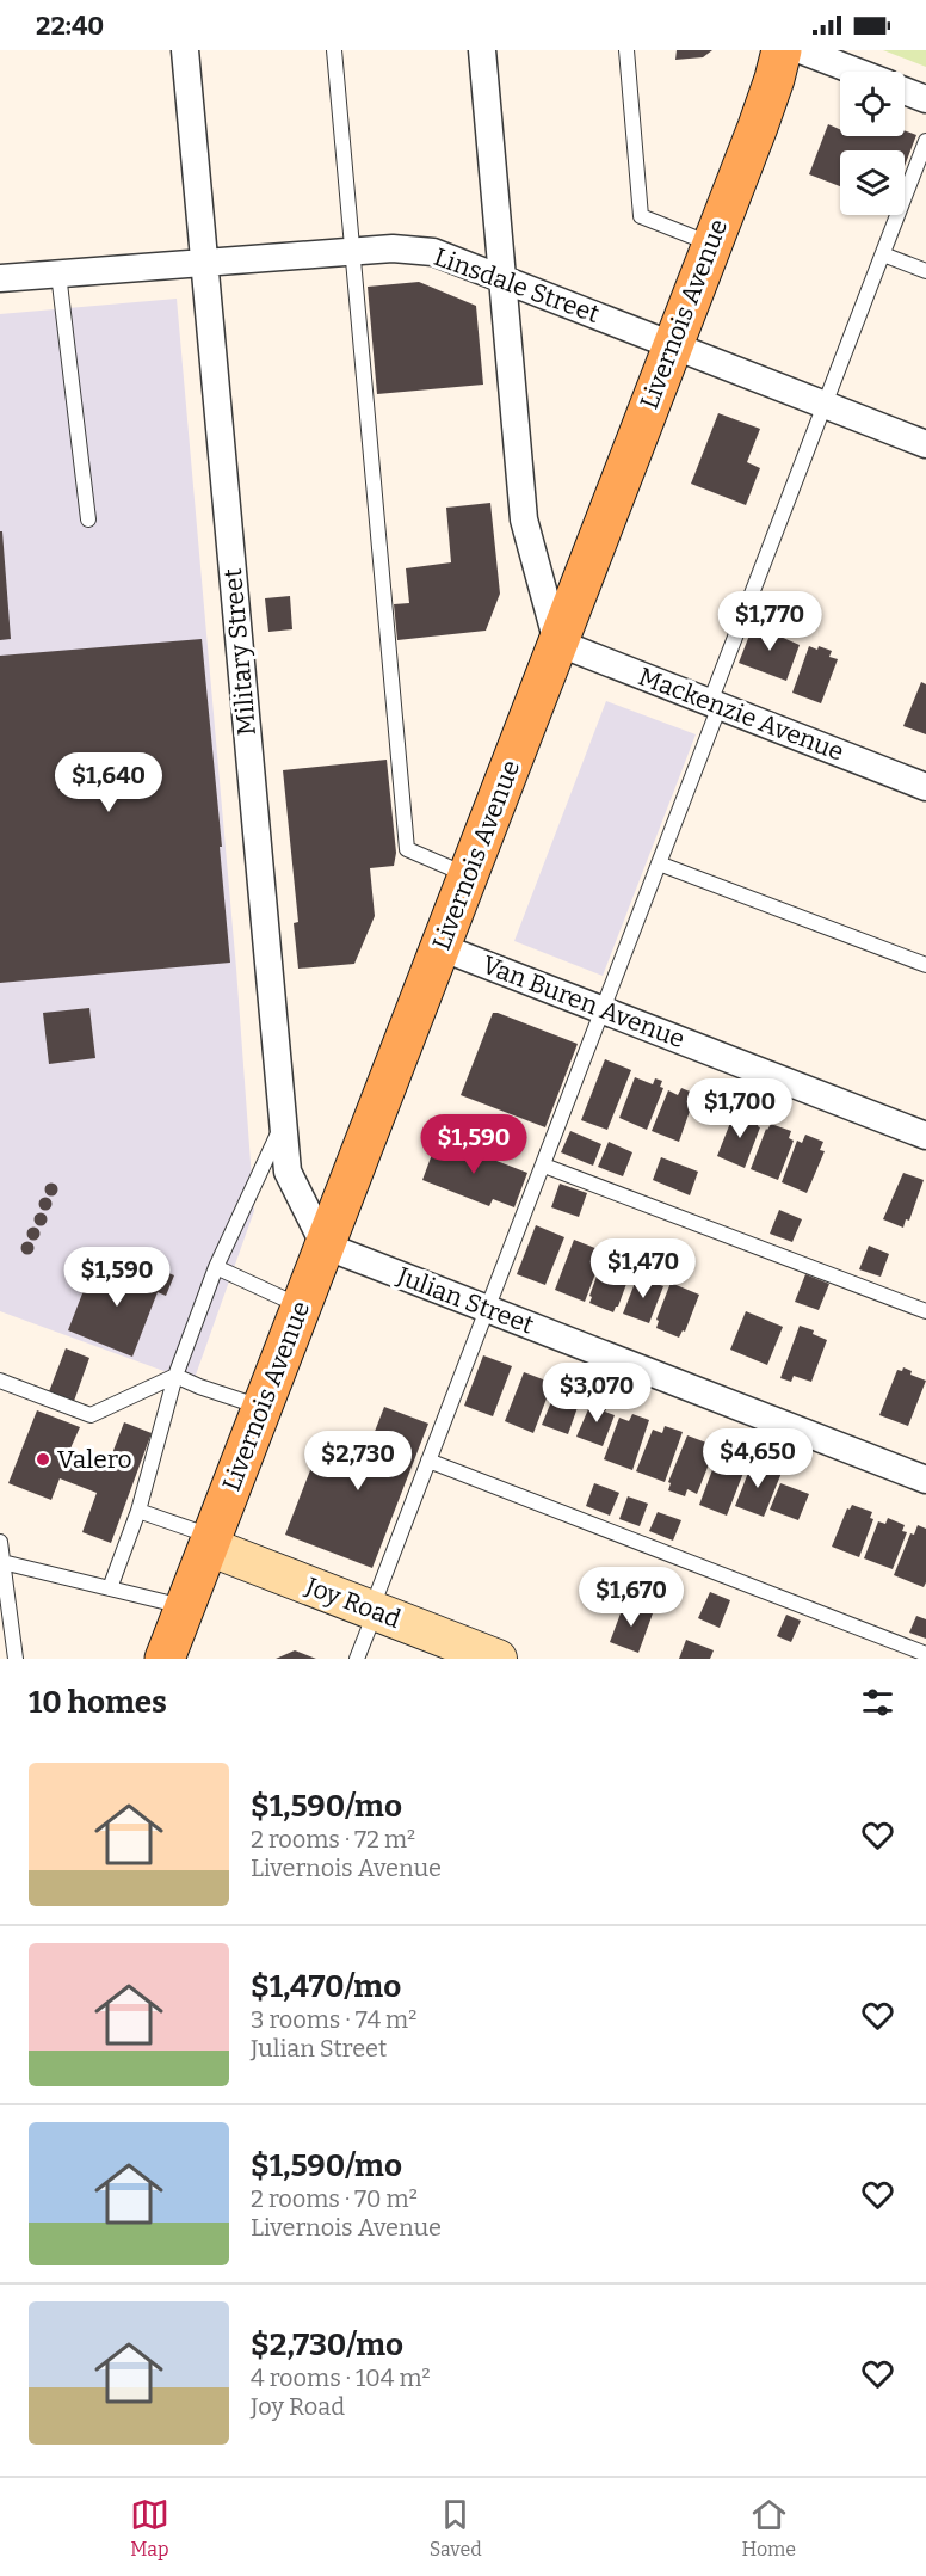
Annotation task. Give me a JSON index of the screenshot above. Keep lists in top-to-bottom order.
{
  "streets": {
    "main road": ["Livernois Avenue"],
    "street": [
      "Linsdale Street",
      "Military Street",
      "Mackenzie Avenue",
      "Van Buren Avenue",
      "Julian Street",
      "Joy Road"
    ]
  },
  "crossings": [
    ["Linsdale Street", "Livernois Avenue"],
    ["Linsdale Street", "Military Street"],
    ["Livernois Avenue", "Military Street"],
    ["Livernois Avenue", "Mackenzie Avenue"],
    ["Livernois Avenue", "Van Buren Avenue"],
    ["Livernois Avenue", "Julian Street"],
    ["Livernois Avenue", "Joy Road"],
    ["Military Street", "Julian Street"]
  ],
  "places": ["Valero"],
  "page": {
    "status": "22:40",
    "price": [
      "$1,770",
      "$1,640",
      "$1,700",
      "$1,590",
      "$1,470",
      "$1,590",
      "$3,070",
      "$4,650",
      "$2,730",
      "$1,670"
    ],
    "heading": "10 homes",
    "list": [
      {
        "name": "$1,590/mo",
        "note": "2 rooms · 72 m² · Livernois Avenue"
      },
      {
        "name": "$1,470/mo",
        "note": "3 rooms · 74 m² · Julian Street"
      },
      {
        "name": "$1,590/mo",
        "note": "2 rooms · 70 m² · Livernois Avenue"
      },
      {
        "name": "$2,730/mo",
        "note": "4 rooms · 104 m² · Joy Road"
      }
    ],
    "tabs": ["Map", "Saved", "Home"]
  }
}
